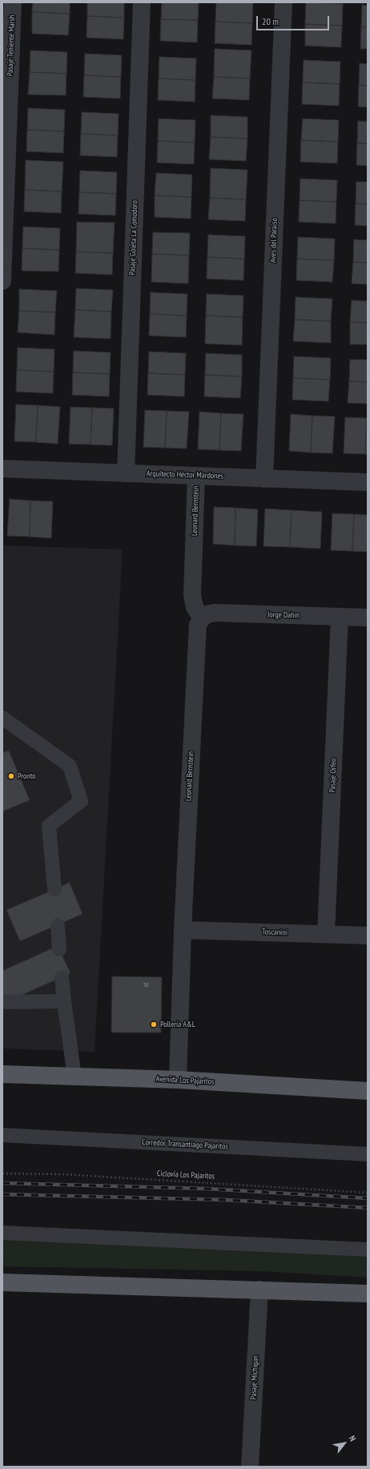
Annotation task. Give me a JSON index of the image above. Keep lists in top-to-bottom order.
{
  "streets": {
    "main road": ["Avenida Los Pajaritos"],
    "street": [
      "Pasaje Teniente Marsh",
      "Pasaje Goleta La Comodoro",
      "Aves del Paraíso",
      "Arquitecto Héctor Mardones",
      "Leonard Bernstein",
      "Jorge Dahm",
      "Pasaje Orfeo",
      "Toscanini",
      "Pasaje Michigan"
    ],
    "lane": ["Corredor Transantiago Pajaritos"],
    "path": ["Ciclovía Los Pajaritos"]
  },
  "crossings": [
    ["Pasaje Goleta La Comodoro", "Arquitecto Héctor Mardones"],
    ["Aves del Paraíso", "Arquitecto Héctor Mardones"],
    ["Arquitecto Héctor Mardones", "Leonard Bernstein"],
    ["Leonard Bernstein", "Jorge Dahm"],
    ["Leonard Bernstein", "Toscanini"],
    ["Leonard Bernstein", "Avenida Los Pajaritos"],
    ["Jorge Dahm", "Pasaje Orfeo"],
    ["Pasaje Orfeo", "Toscanini"]
  ],
  "places": ["Pronto", "Pollería A&L"],
  "house_numbers": ["30"],
  "scale_bar": "20 m",
  "north": "top right"
}
